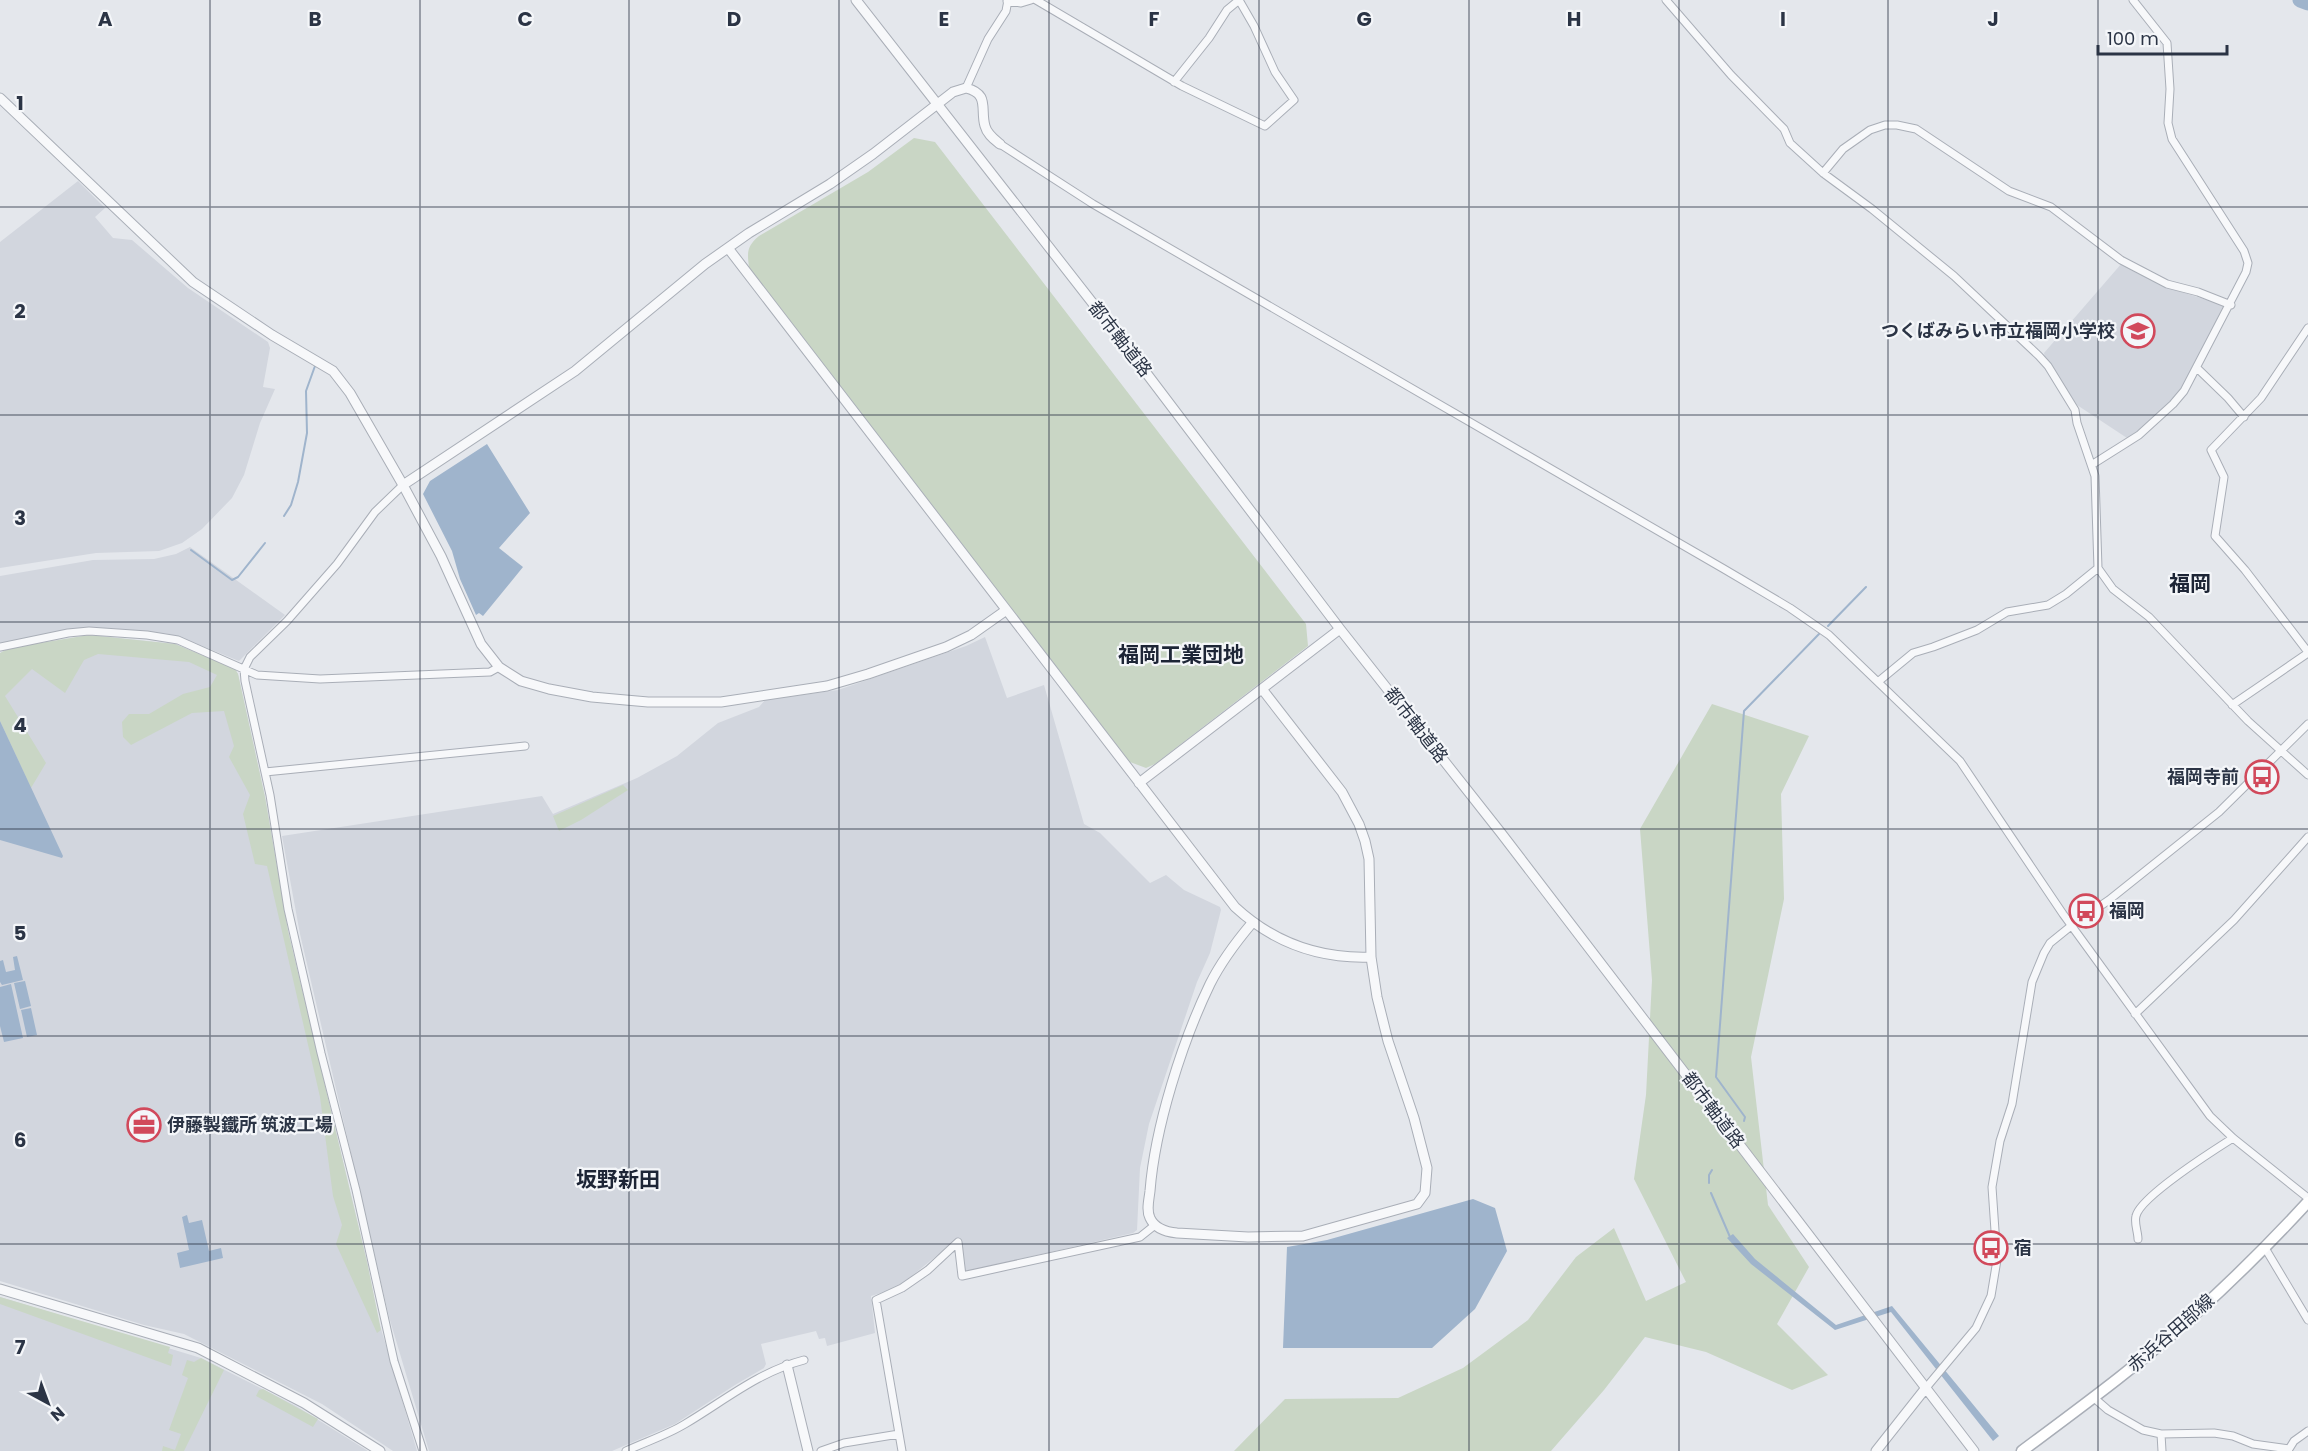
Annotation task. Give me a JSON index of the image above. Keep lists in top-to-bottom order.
{
  "streets": {
    "main road": ["赤浜谷田部線"],
    "street": ["都市軸道路"]
  },
  "districts": ["福岡", "福岡工業団地", "坂野新田"],
  "places": {
    "school or university": ["つくばみらい市立福岡小学校"],
    "bus stop": ["福岡寺前", "福岡", "宿"],
    "office": ["伊藤製鐵所 筑波工場"]
  },
  "scale_bar": "100 m",
  "north": "bottom right",
  "grid": {
    "columns": [
      "A",
      "B",
      "C",
      "D",
      "E",
      "F",
      "G",
      "H",
      "I",
      "J"
    ],
    "rows": [
      "1",
      "2",
      "3",
      "4",
      "5",
      "6",
      "7"
    ]
  }
}
